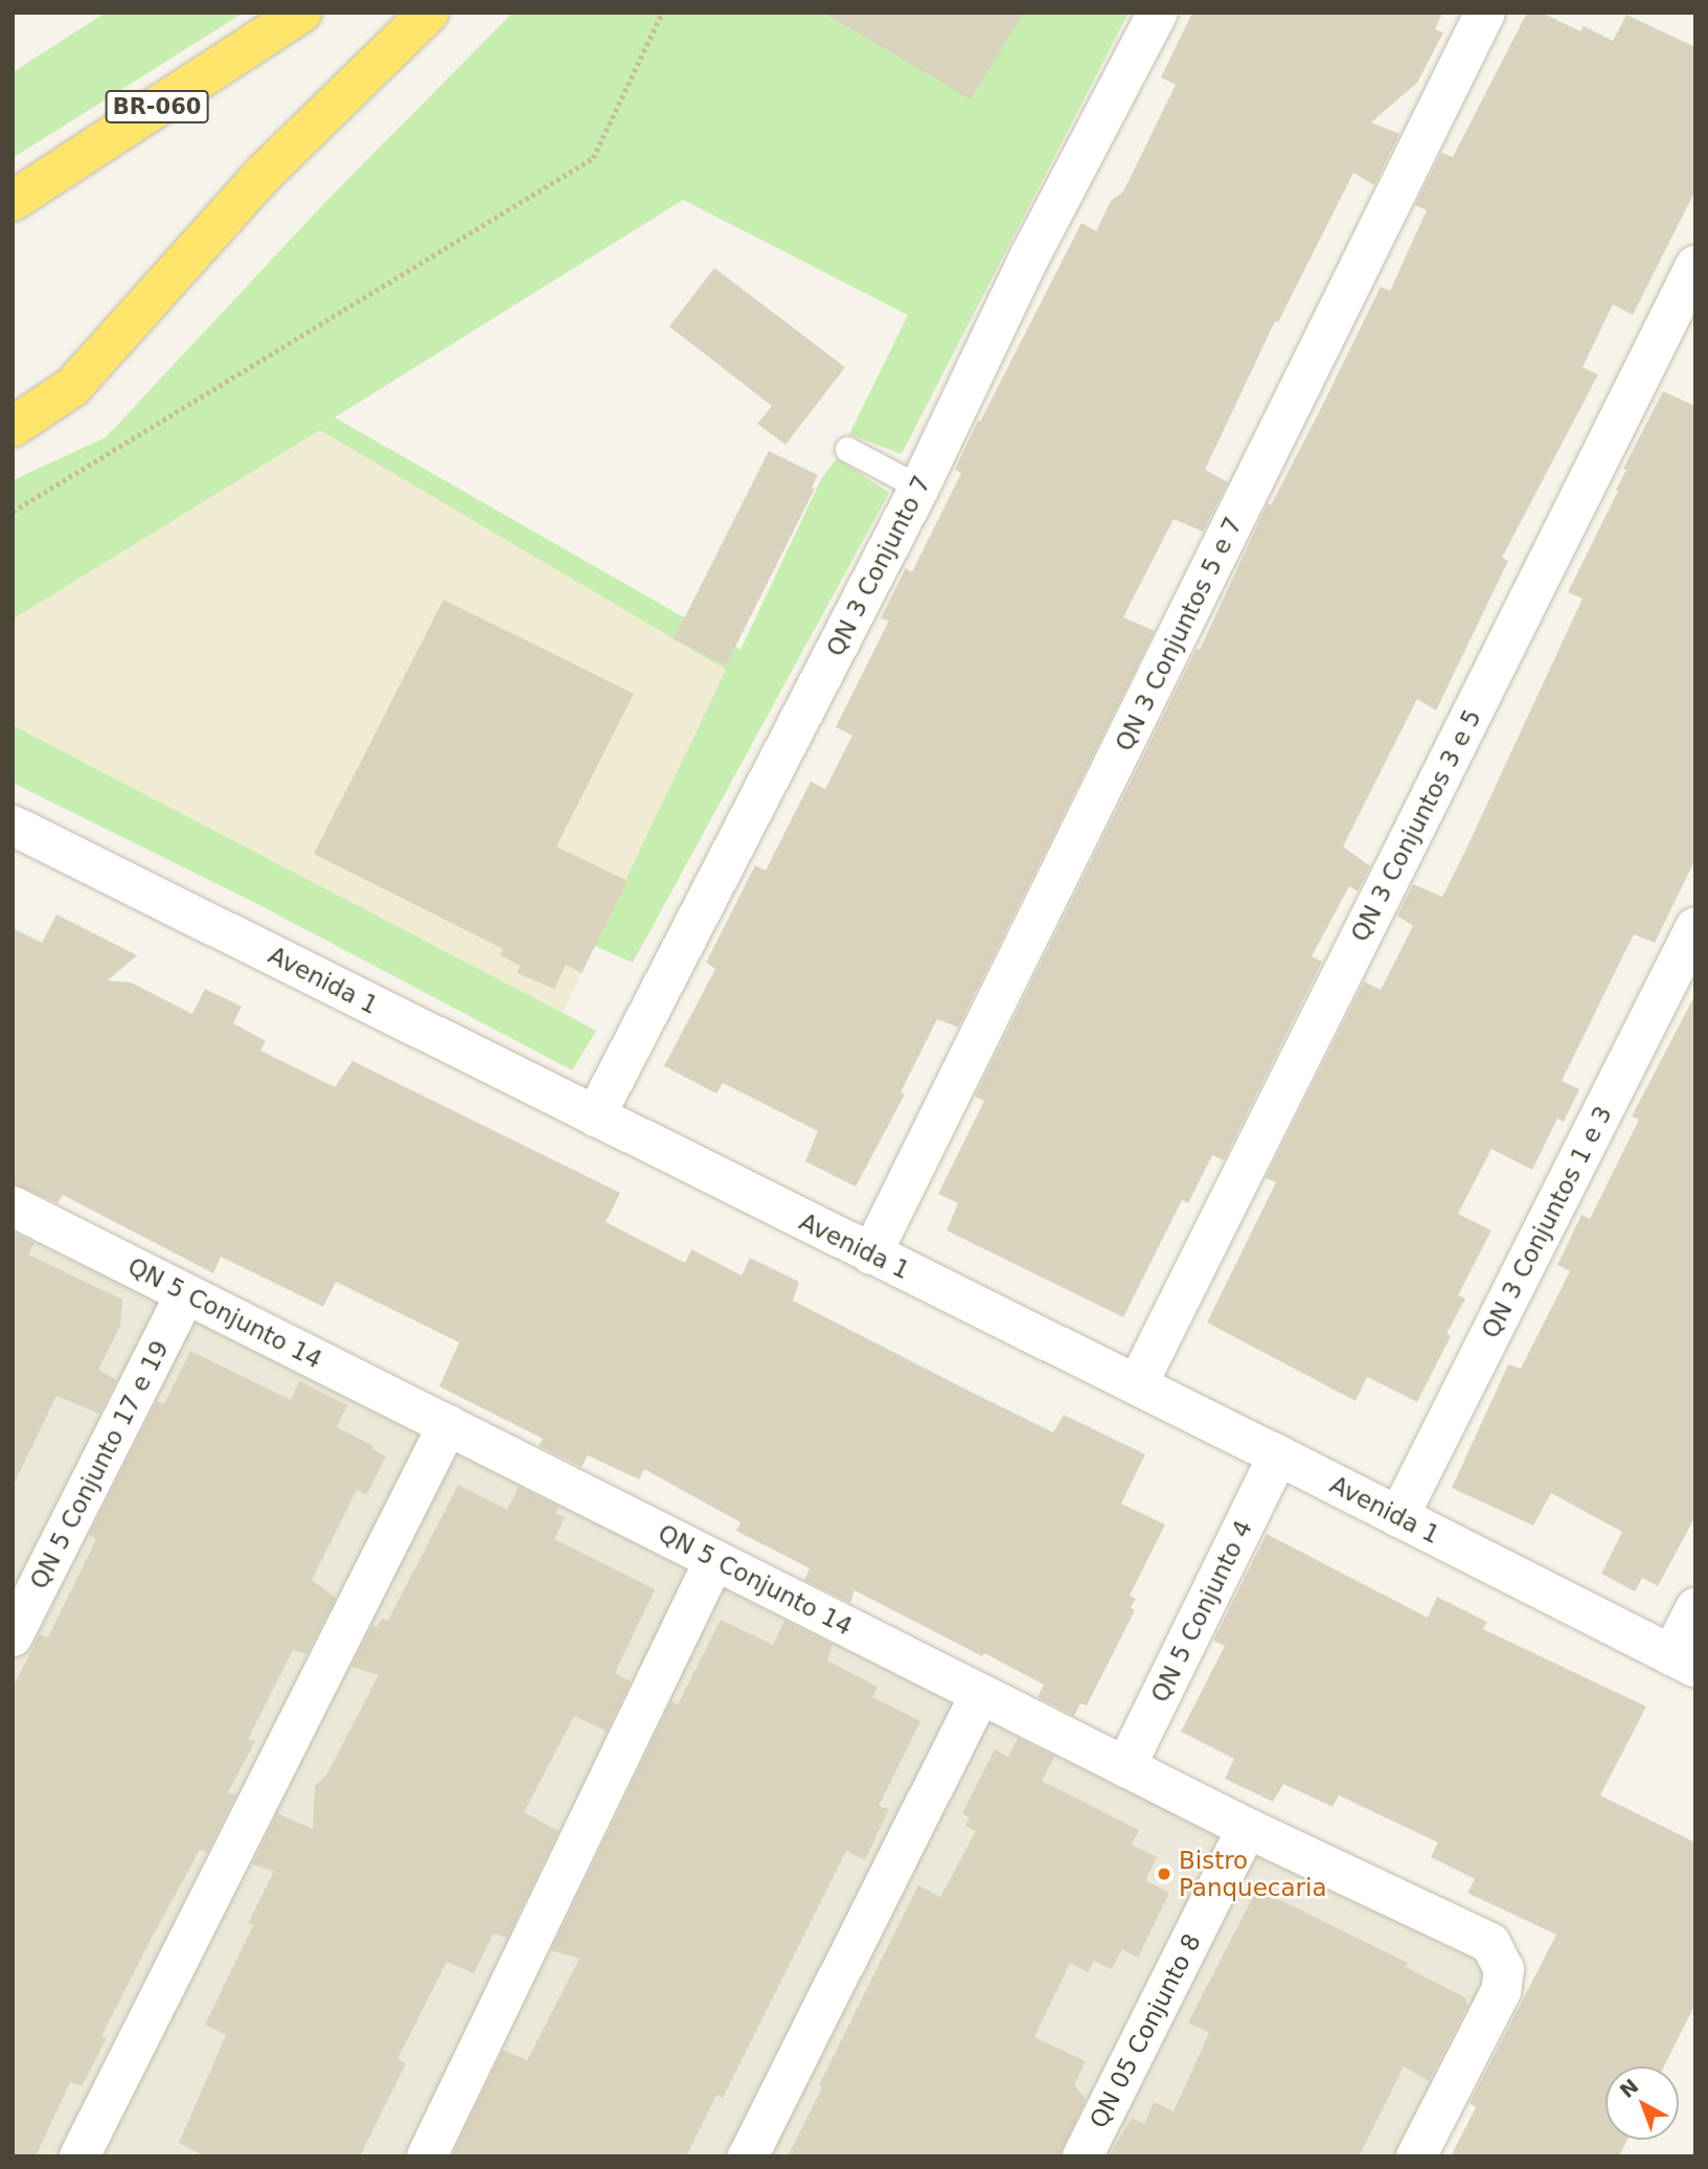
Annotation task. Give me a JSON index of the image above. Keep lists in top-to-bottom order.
{
  "streets": {
    "highway": ["BR-060"],
    "street": [
      "QN 3 Conjunto 7",
      "QN 3 Conjuntos 5 e 7",
      "QN 3 Conjuntos 3 e 5",
      "Avenida 1",
      "QN 3 Conjuntos 1 e 3",
      "QN 5 Conjunto 14",
      "QN 5 Conjunto 17 e 19",
      "QN 5 Conjunto 4",
      "QN 05 Conjunto 8"
    ]
  },
  "crossings": [
    ["QN 3 Conjunto 7", "Avenida 1"],
    ["QN 3 Conjuntos 5 e 7", "Avenida 1"],
    ["QN 3 Conjuntos 3 e 5", "Avenida 1"],
    ["Avenida 1", "QN 3 Conjuntos 1 e 3"],
    ["Avenida 1", "QN 5 Conjunto 4"],
    ["QN 5 Conjunto 14", "QN 5 Conjunto 17 e 19"],
    ["QN 5 Conjunto 14", "QN 5 Conjunto 4"],
    ["QN 5 Conjunto 14", "QN 05 Conjunto 8"]
  ],
  "places": ["Bistro Panquecaria"],
  "north": "top left"
}
